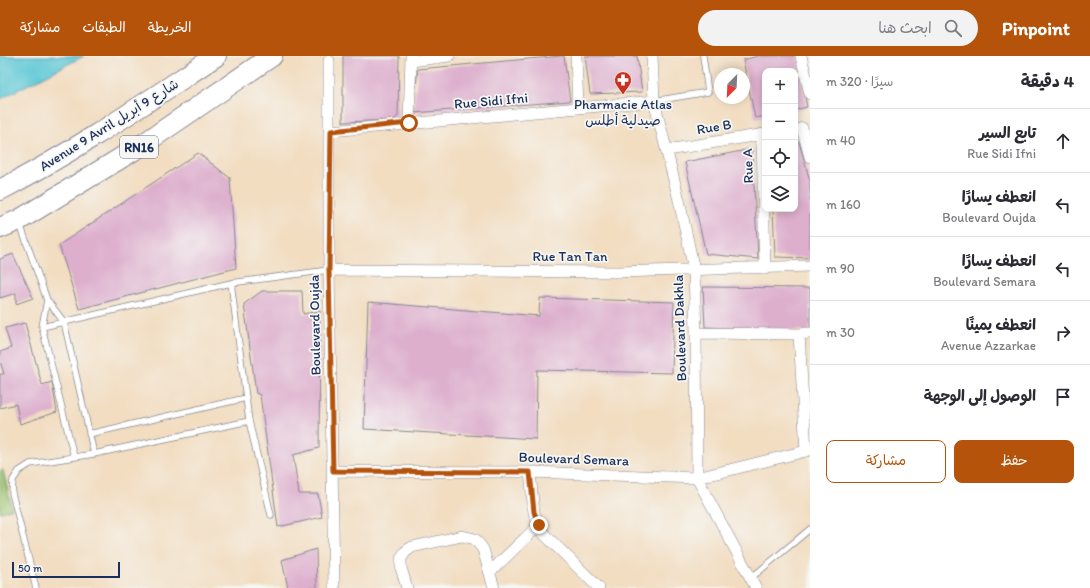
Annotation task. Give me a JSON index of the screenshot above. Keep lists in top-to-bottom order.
{
  "streets": {
    "highway": ["Avenue 9 Avril شارع 9 أبريل", "RN16"],
    "street": [
      "Rue Sidi Ifni",
      "Rue B",
      "Rue A",
      "Rue Tan Tan",
      "Boulevard Oujda",
      "Boulevard Dakhla",
      "Boulevard Semara"
    ]
  },
  "crossings": [
    ["Rue Sidi Ifni", "Boulevard Oujda"],
    ["Rue Sidi Ifni", "Boulevard Dakhla"],
    ["Rue B", "Boulevard Dakhla"],
    ["Rue A", "Rue Tan Tan"],
    ["Rue Tan Tan", "Boulevard Oujda"],
    ["Rue Tan Tan", "Boulevard Dakhla"],
    ["Boulevard Oujda", "Boulevard Semara"],
    ["Boulevard Dakhla", "Boulevard Semara"]
  ],
  "places": {
    "pharmacy": ["Pharmacie Atlas صيدلية أطلس"]
  },
  "scale_bar": "50 m",
  "north": "bottom left",
  "page": {
    "header": "Pinpoint",
    "search": "ابحث هنا",
    "nav": ["الخريطة", "الطبقات", "مشاركة"],
    "heading": ["4 دقيقة", "سيرًا · 320 m"],
    "map_buttons": ["+", "−"],
    "list": [
      ["تابع السير", "Rue Sidi Ifni", "40 m"],
      ["انعطف يسارًا", "Boulevard Oujda", "160 m"],
      ["انعطف يسارًا", "Boulevard Semara", "90 m"],
      ["انعطف يمينًا", "Avenue Azzarkae", "30 m"],
      "الوصول إلى الوجهة"
    ],
    "buttons": ["حفظ", "مشاركة"],
    "scale": "50 m"
  }
}
